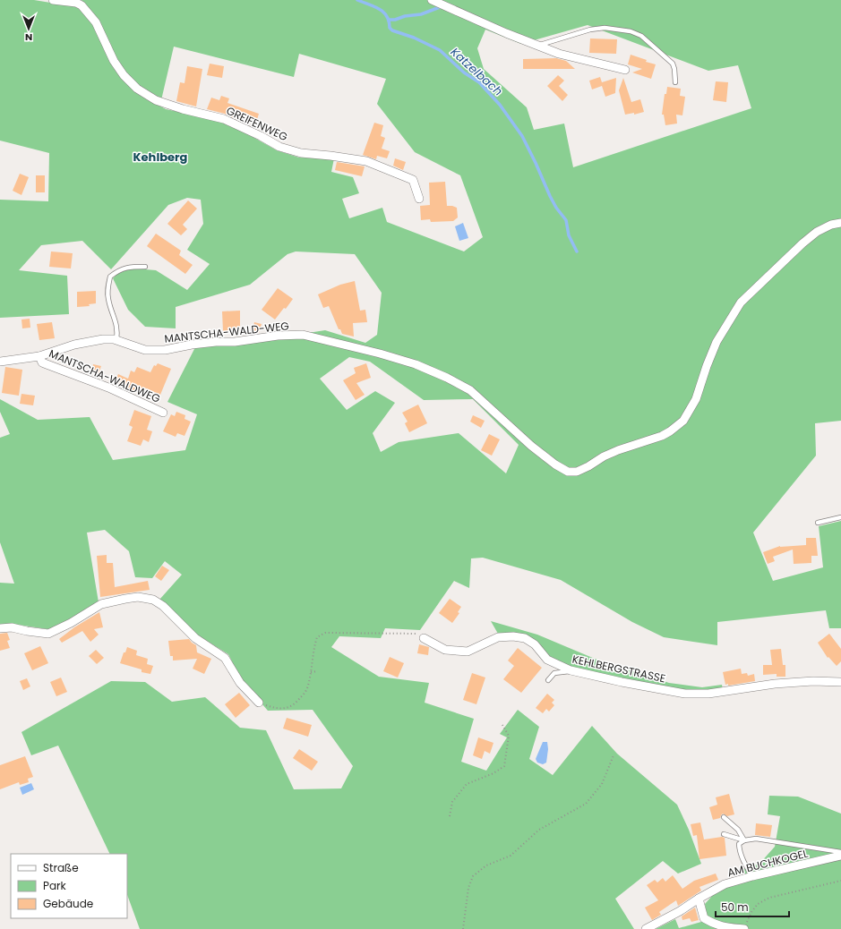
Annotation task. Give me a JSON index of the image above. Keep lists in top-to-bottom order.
{
  "streets": {
    "street": [
      "GREIFENWEG",
      "MANTSCHA-WALD-WEG",
      "MANTSCHA-WALDWEG",
      "KEHLBERGSTRASSE",
      "AM BUCHKOGEL"
    ]
  },
  "crossings": [
    ["MANTSCHA-WALD-WEG", "MANTSCHA-WALDWEG"]
  ],
  "districts": ["Kehlberg"],
  "water": ["Katzelbach"],
  "legend": ["Straße", "Park", "Gebäude"],
  "scale_bar": "50 m",
  "north": "bottom"
}
